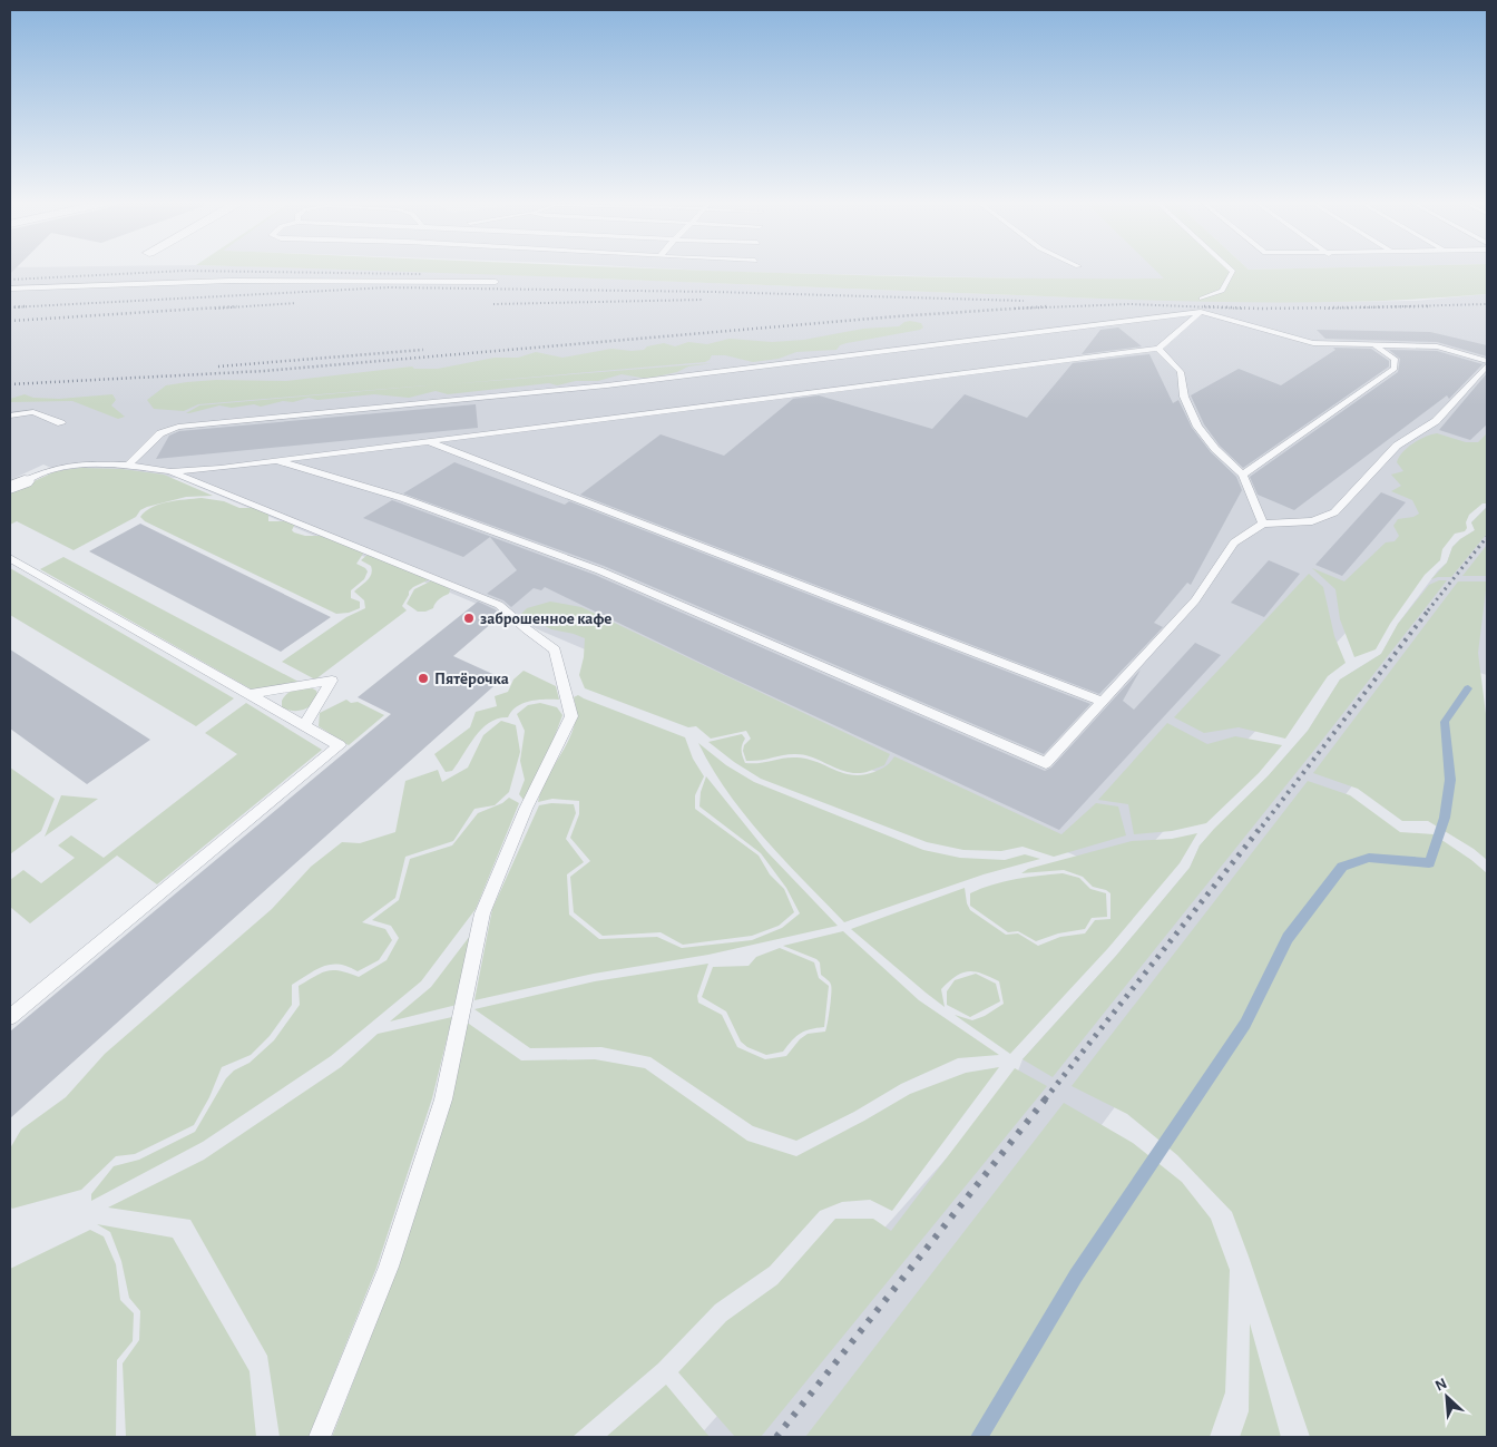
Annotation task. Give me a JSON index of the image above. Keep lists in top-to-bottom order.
{
  "places": ["заброшенное кафе", "Пятёрочка"],
  "north": "top left"
}
